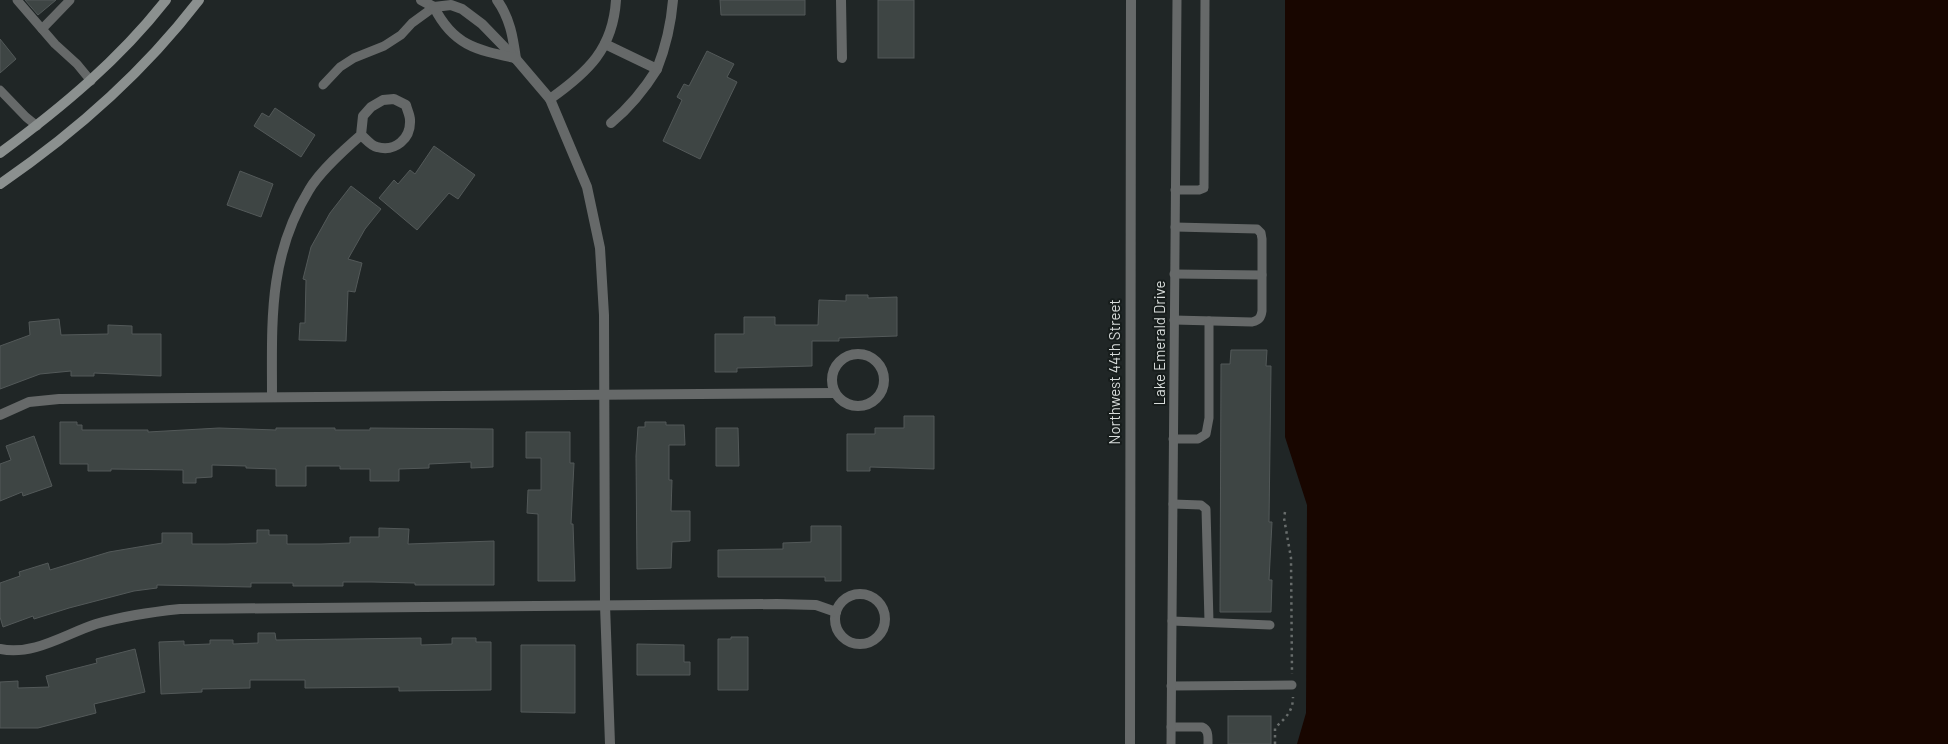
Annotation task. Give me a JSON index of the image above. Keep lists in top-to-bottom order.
{
  "streets": {
    "street": ["Northwest 44th Street"],
    "lane": ["Lake Emerald Drive"]
  }
}
